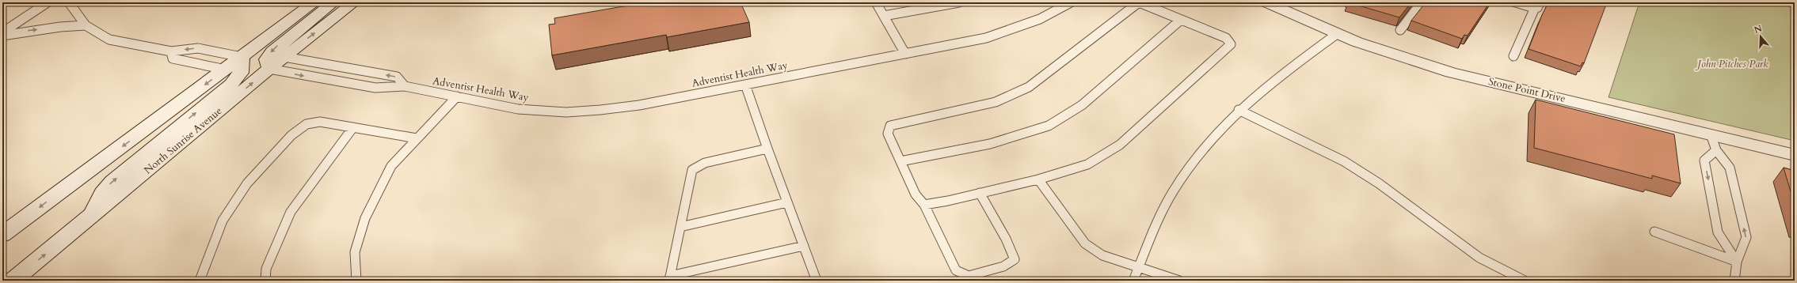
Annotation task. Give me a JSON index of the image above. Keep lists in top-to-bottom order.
{
  "streets": {
    "main road": ["Stone Point Drive", "North Sunrise Avenue"],
    "lane": ["Adventist Health Way"]
  },
  "crossings": [
    ["Adventist Health Way", "North Sunrise Avenue"]
  ],
  "parks": ["John Pitches Park"],
  "north": "top"
}
